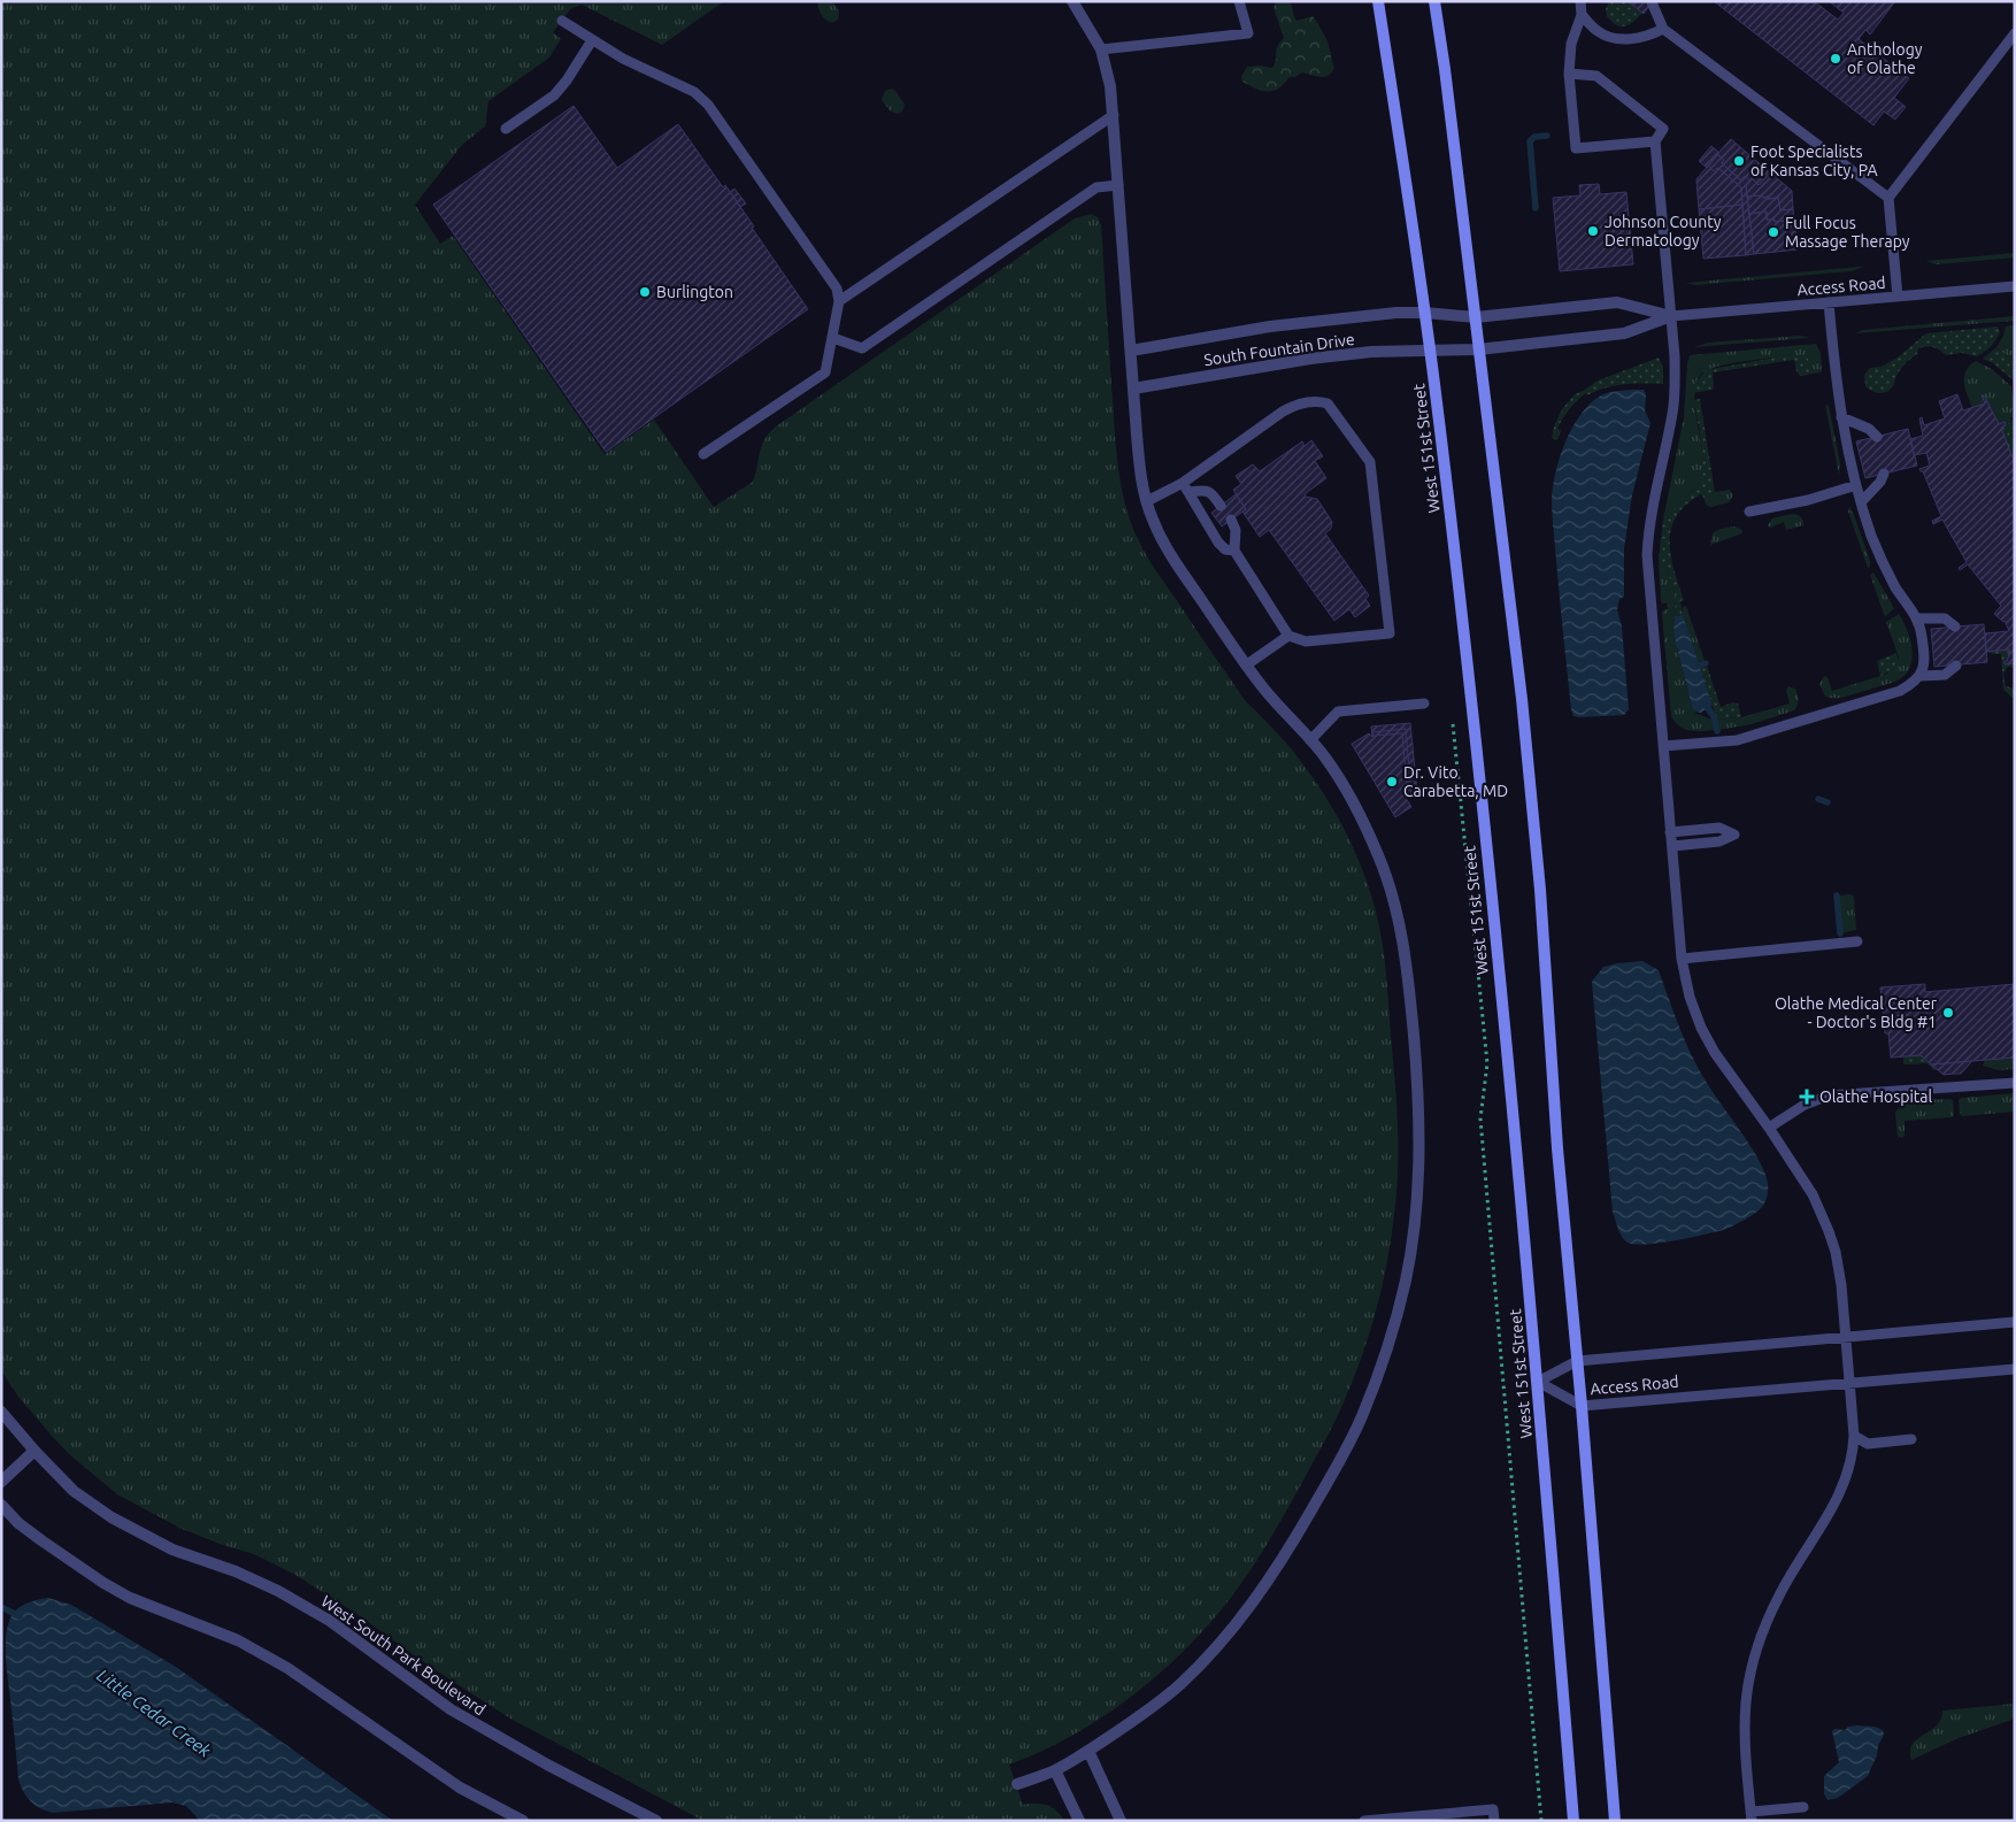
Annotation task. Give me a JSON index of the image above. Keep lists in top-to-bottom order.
{
  "streets": {
    "main road": ["West 151st Street"],
    "street": ["Access Road", "South Fountain Drive", "West South Park Boulevard"]
  },
  "crossings": [
    ["Access Road", "South Fountain Drive"],
    ["Access Road", "West 151st Street"],
    ["South Fountain Drive", "West 151st Street"]
  ],
  "water": ["Little Cedar Creek"],
  "places": {
    "other": [
      "Anthology of Olathe",
      "Foot Specialists of Kansas City, PA",
      "Johnson County Dermatology",
      "Full Focus Massage Therapy",
      "Burlington",
      "Dr. Vito Carabetta, MD",
      "Olathe Medical Center - Doctor's Bldg #1"
    ],
    "health": ["Olathe Hospital"]
  }
}
